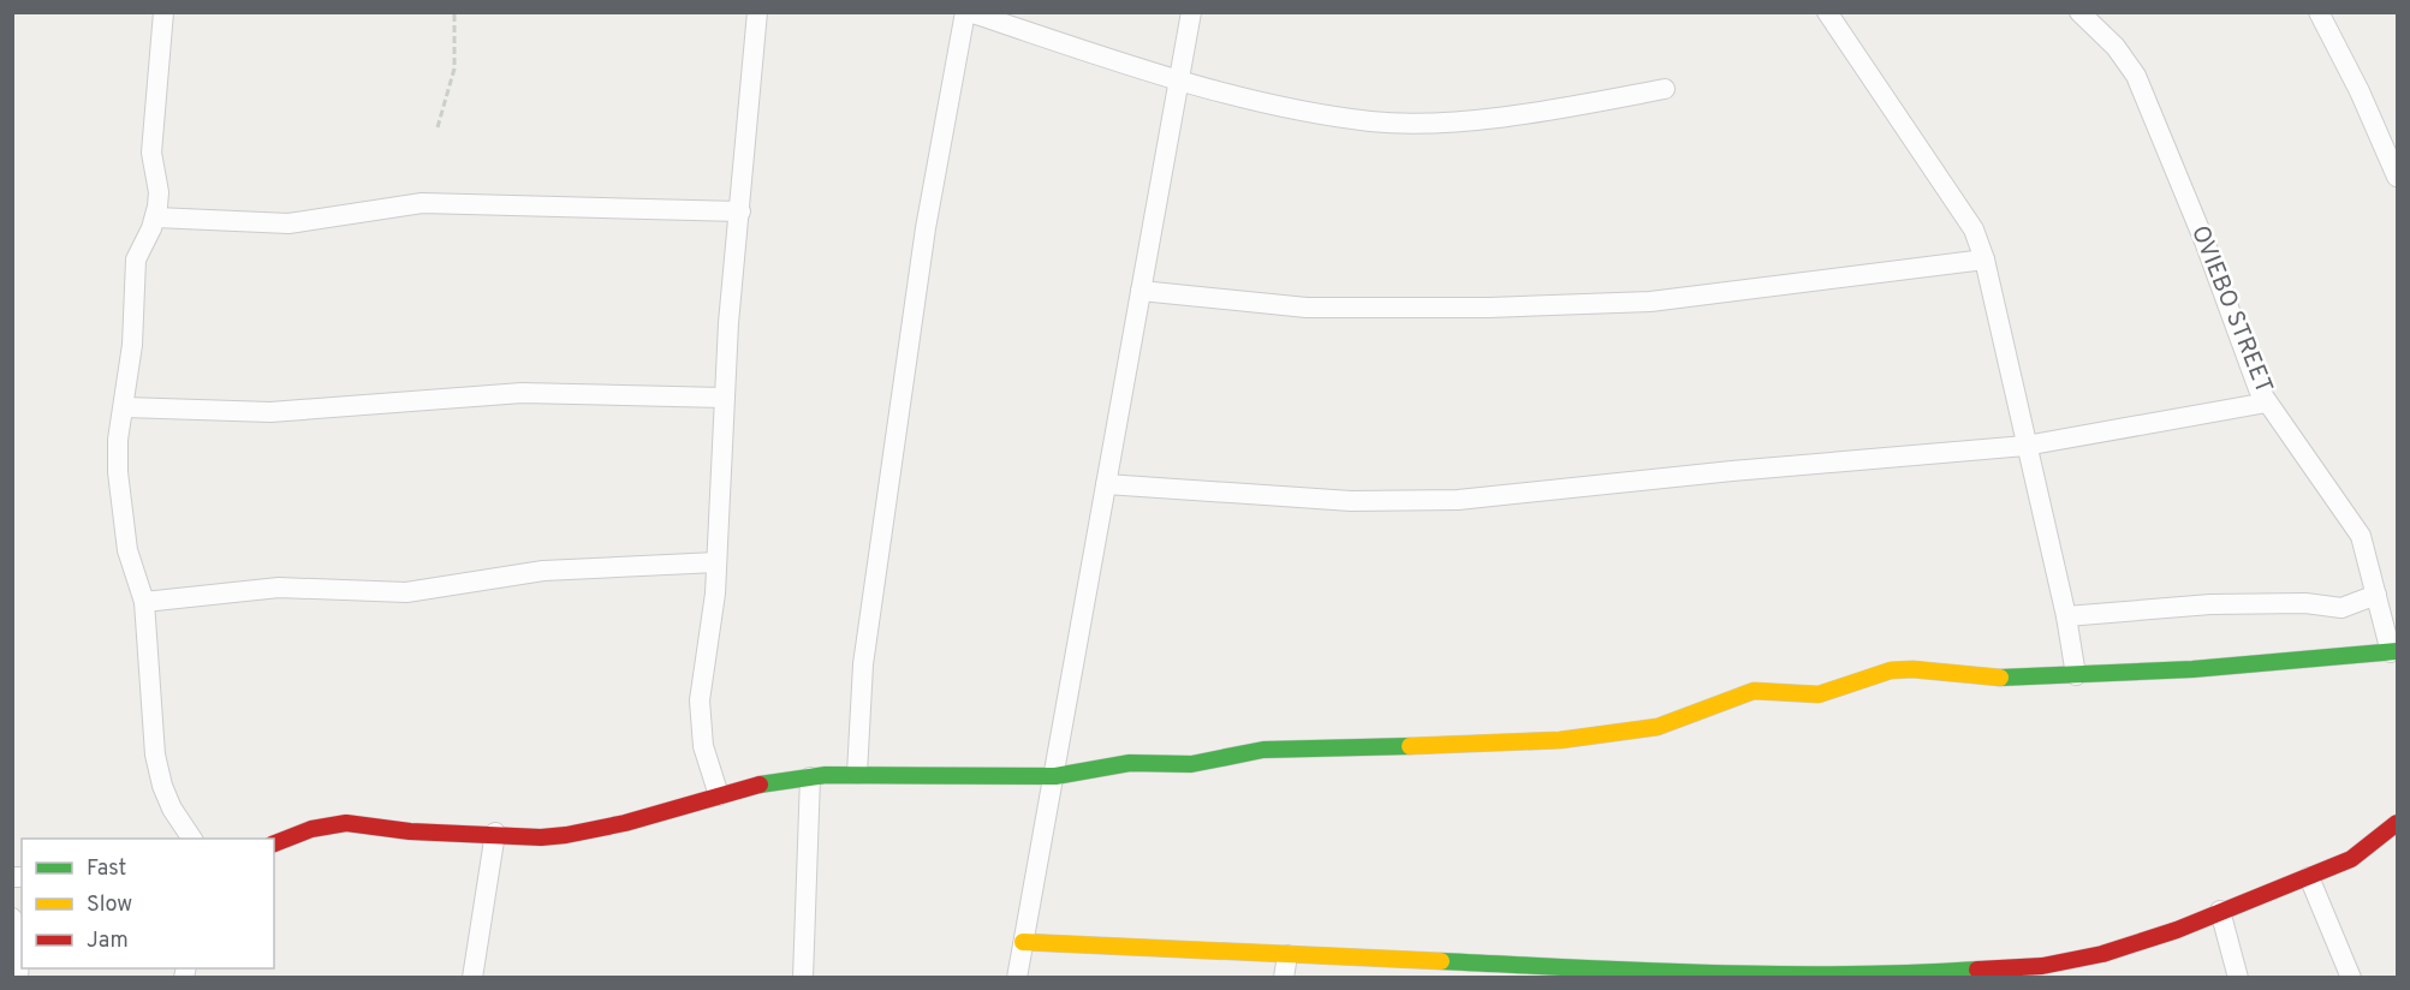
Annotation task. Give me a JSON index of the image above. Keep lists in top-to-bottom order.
{
  "streets": {
    "street": ["OVIEBO STREET"]
  },
  "legend": ["Fast", "Slow", "Jam"]
}
